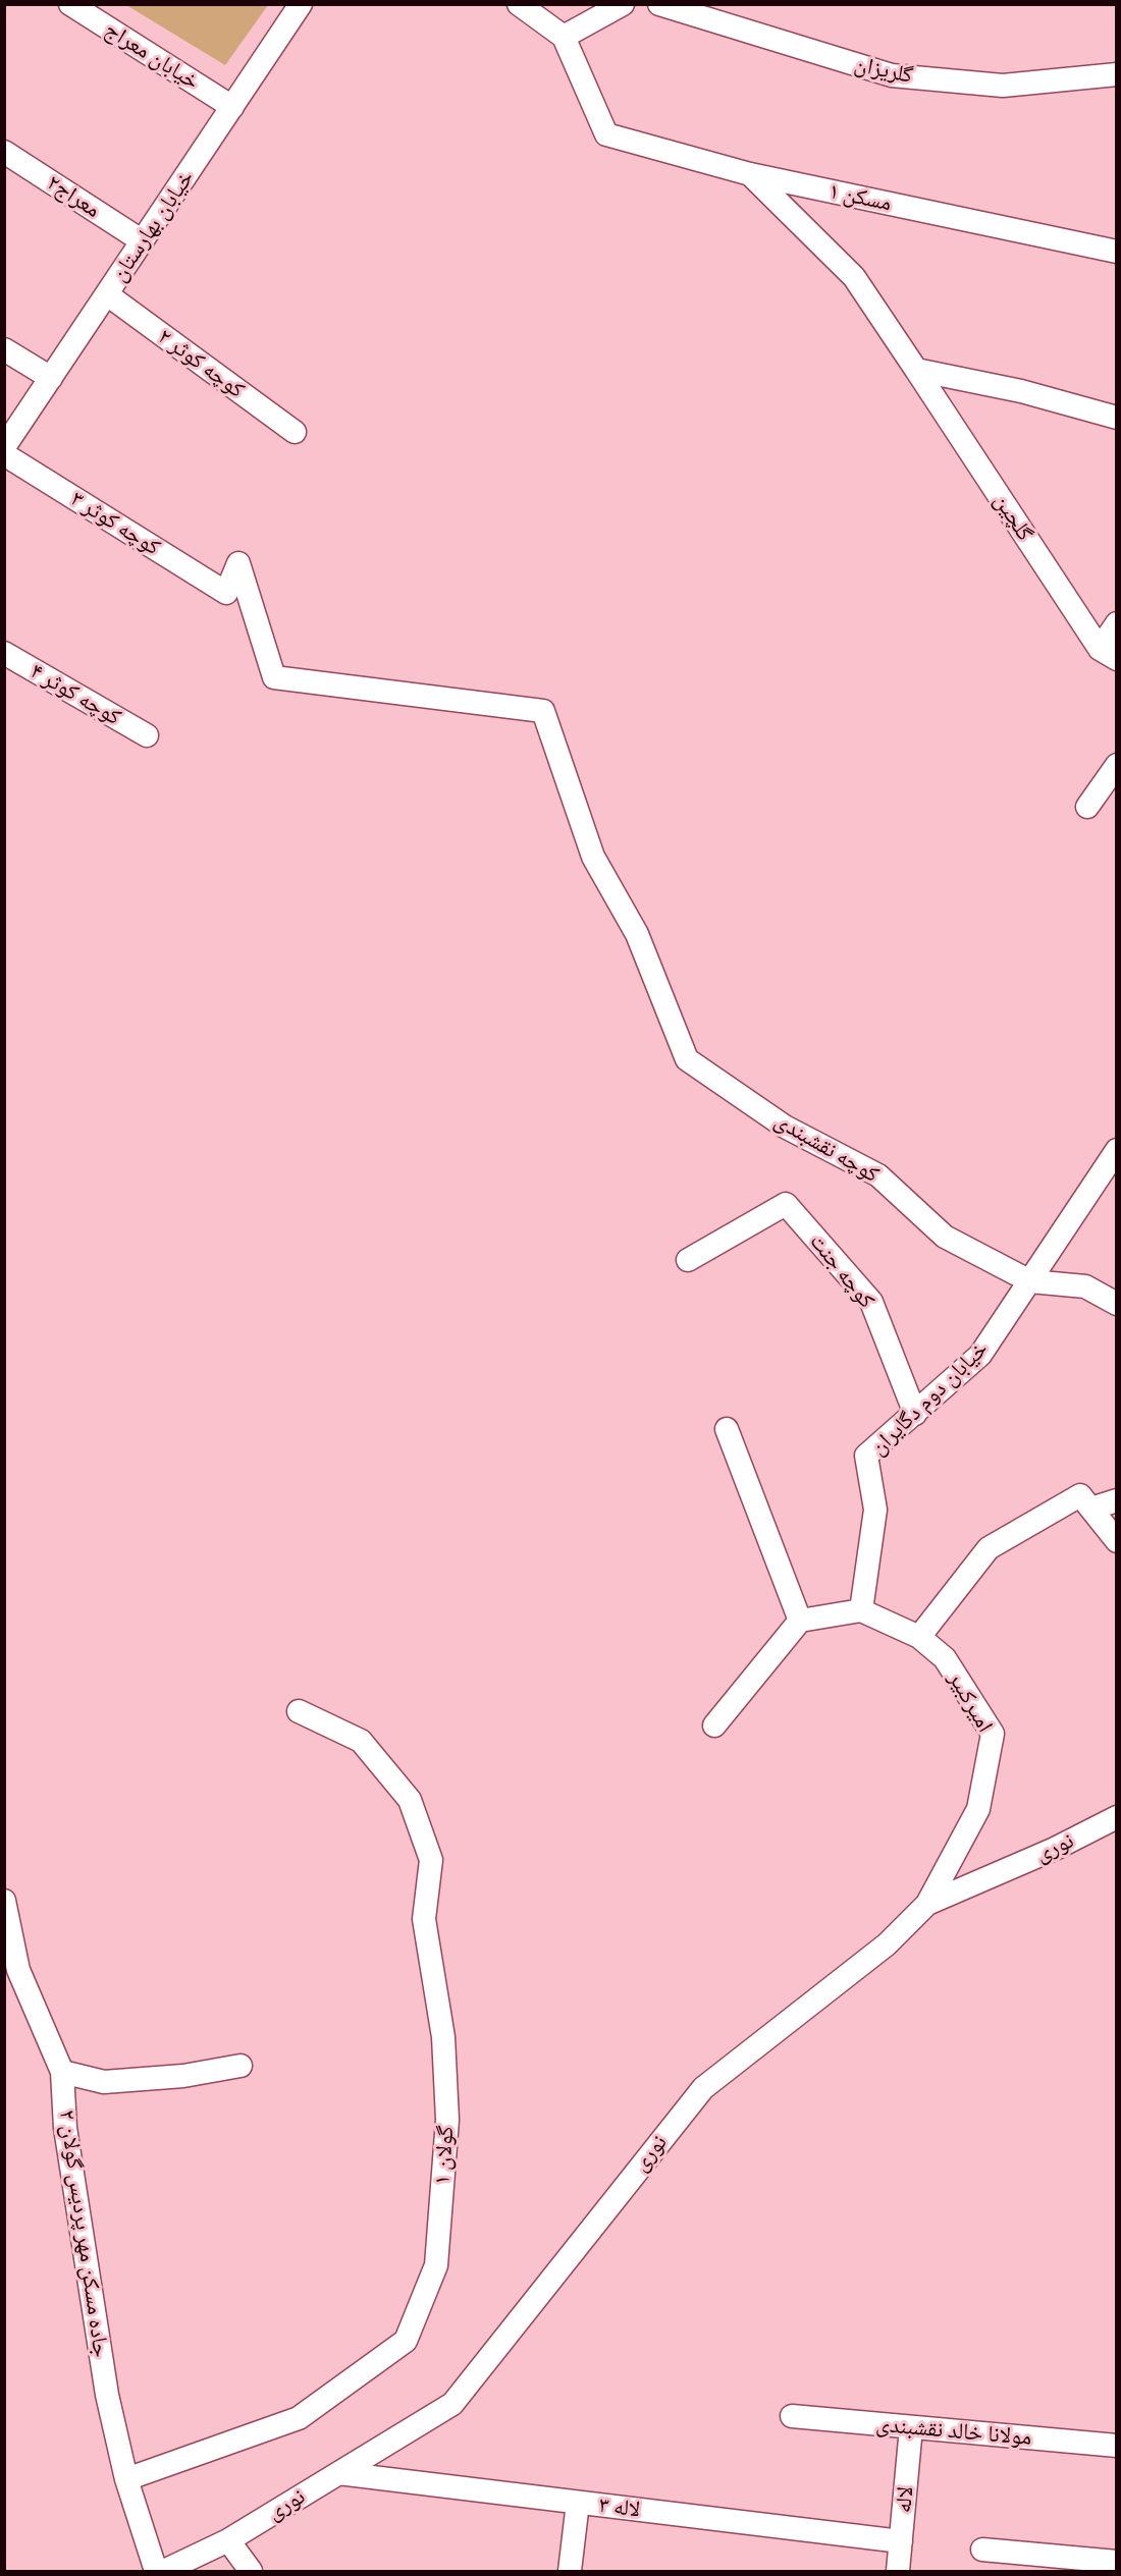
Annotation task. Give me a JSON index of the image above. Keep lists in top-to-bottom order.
{
  "streets": {
    "street": [
      "خیابان معراج",
      "گلریزان",
      "معراج۲",
      "مسکن ۱",
      "خیابان بهارستان",
      "کوچه کوثر ۲",
      "گلچین",
      "کوچه کوثر ۳",
      "کوچه کوثر ۴",
      "کوچه نقشبندی",
      "کوچه جنت",
      "خیابان دوم دگایران",
      "امیرکبیر",
      "نوری",
      "گولان ۱",
      "جاده مسکن مهر پردیس گولان ۲",
      "مولانا خالد نقشبندی",
      "لاله",
      "لاله ۳"
    ]
  },
  "crossings": [
    ["خیابان معراج", "خیابان بهارستان"],
    ["معراج۲", "خیابان بهارستان"],
    ["مسکن ۱", "گلچین"],
    ["خیابان بهارستان", "کوچه کوثر ۲"],
    ["کوچه کوثر ۳", "کوچه نقشبندی"],
    ["کوچه نقشبندی", "خیابان دوم دگایران"],
    ["کوچه جنت", "خیابان دوم دگایران"],
    ["خیابان دوم دگایران", "امیرکبیر"],
    ["امیرکبیر", "نوری"],
    ["نوری", "لاله ۳"],
    ["گولان ۱", "جاده مسکن مهر پردیس گولان ۲"],
    ["مولانا خالد نقشبندی", "لاله"],
    ["لاله", "لاله ۳"]
  ]
}
